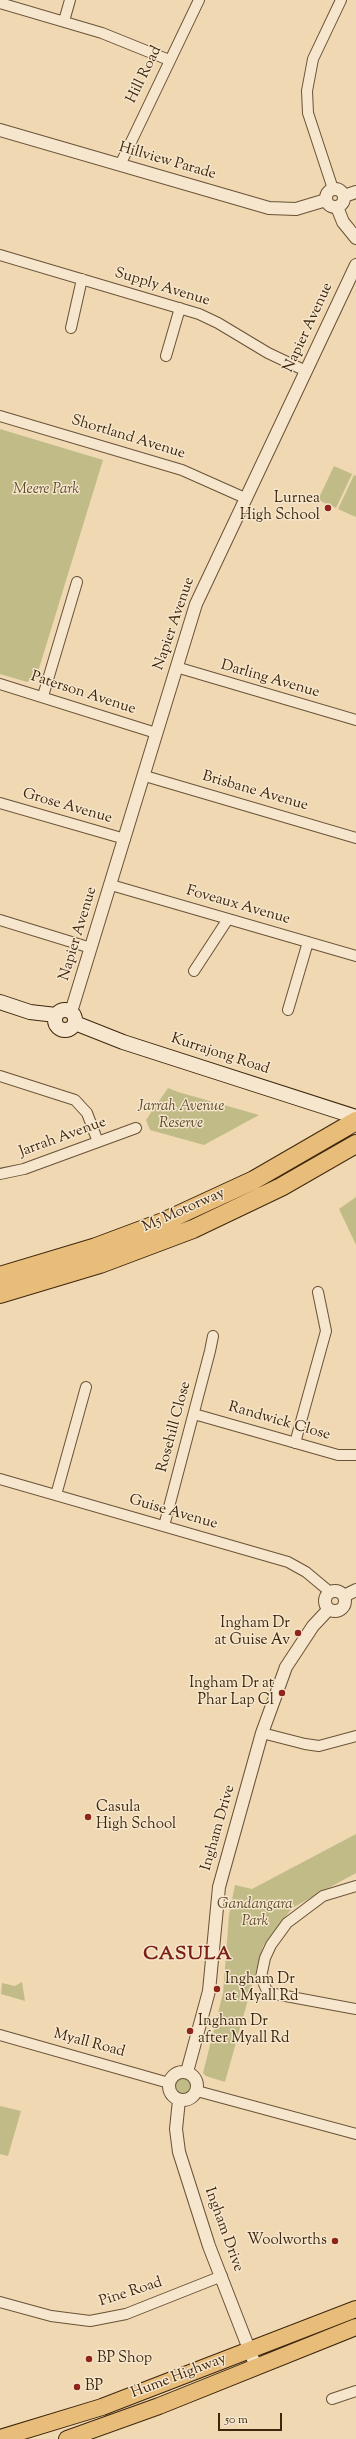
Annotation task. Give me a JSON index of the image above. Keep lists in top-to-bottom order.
{
  "streets": {
    "highway": ["M5 Motorway", "Hume Highway"],
    "main road": ["Kurrajong Road"],
    "street": [
      "Hill Road",
      "Hillview Parade",
      "Supply Avenue",
      "Napier Avenue",
      "Shortland Avenue",
      "Darling Avenue",
      "Paterson Avenue",
      "Brisbane Avenue",
      "Grose Avenue",
      "Foveaux Avenue",
      "Jarrah Avenue",
      "Randwick Close",
      "Rosehill Close",
      "Guise Avenue",
      "Ingham Drive",
      "Myall Road",
      "Pine Road"
    ]
  },
  "crossings": [
    ["Hill Road", "Hillview Parade"],
    ["Supply Avenue", "Napier Avenue"],
    ["Napier Avenue", "Shortland Avenue"],
    ["Napier Avenue", "Darling Avenue"],
    ["Napier Avenue", "Paterson Avenue"],
    ["Napier Avenue", "Brisbane Avenue"],
    ["Napier Avenue", "Grose Avenue"],
    ["Napier Avenue", "Foveaux Avenue"],
    ["Napier Avenue", "Kurrajong Road"],
    ["Randwick Close", "Rosehill Close"],
    ["Rosehill Close", "Guise Avenue"],
    ["Guise Avenue", "Ingham Drive"],
    ["Ingham Drive", "Myall Road"],
    ["Ingham Drive", "Pine Road"],
    ["Ingham Drive", "Hume Highway"]
  ],
  "districts": ["CASULA"],
  "parks": ["Meere Park", "Jarrah Avenue Reserve", "Gandangara Park"],
  "places": [
    "Lurnea High School",
    "Ingham Dr at Guise Av",
    "Ingham Dr at Phar Lap Cl",
    "Casula High School",
    "Ingham Dr at Myall Rd",
    "Ingham Dr after Myall Rd",
    "Woolworths",
    "BP Shop",
    "BP"
  ],
  "scale_bar": "50 m"
}
